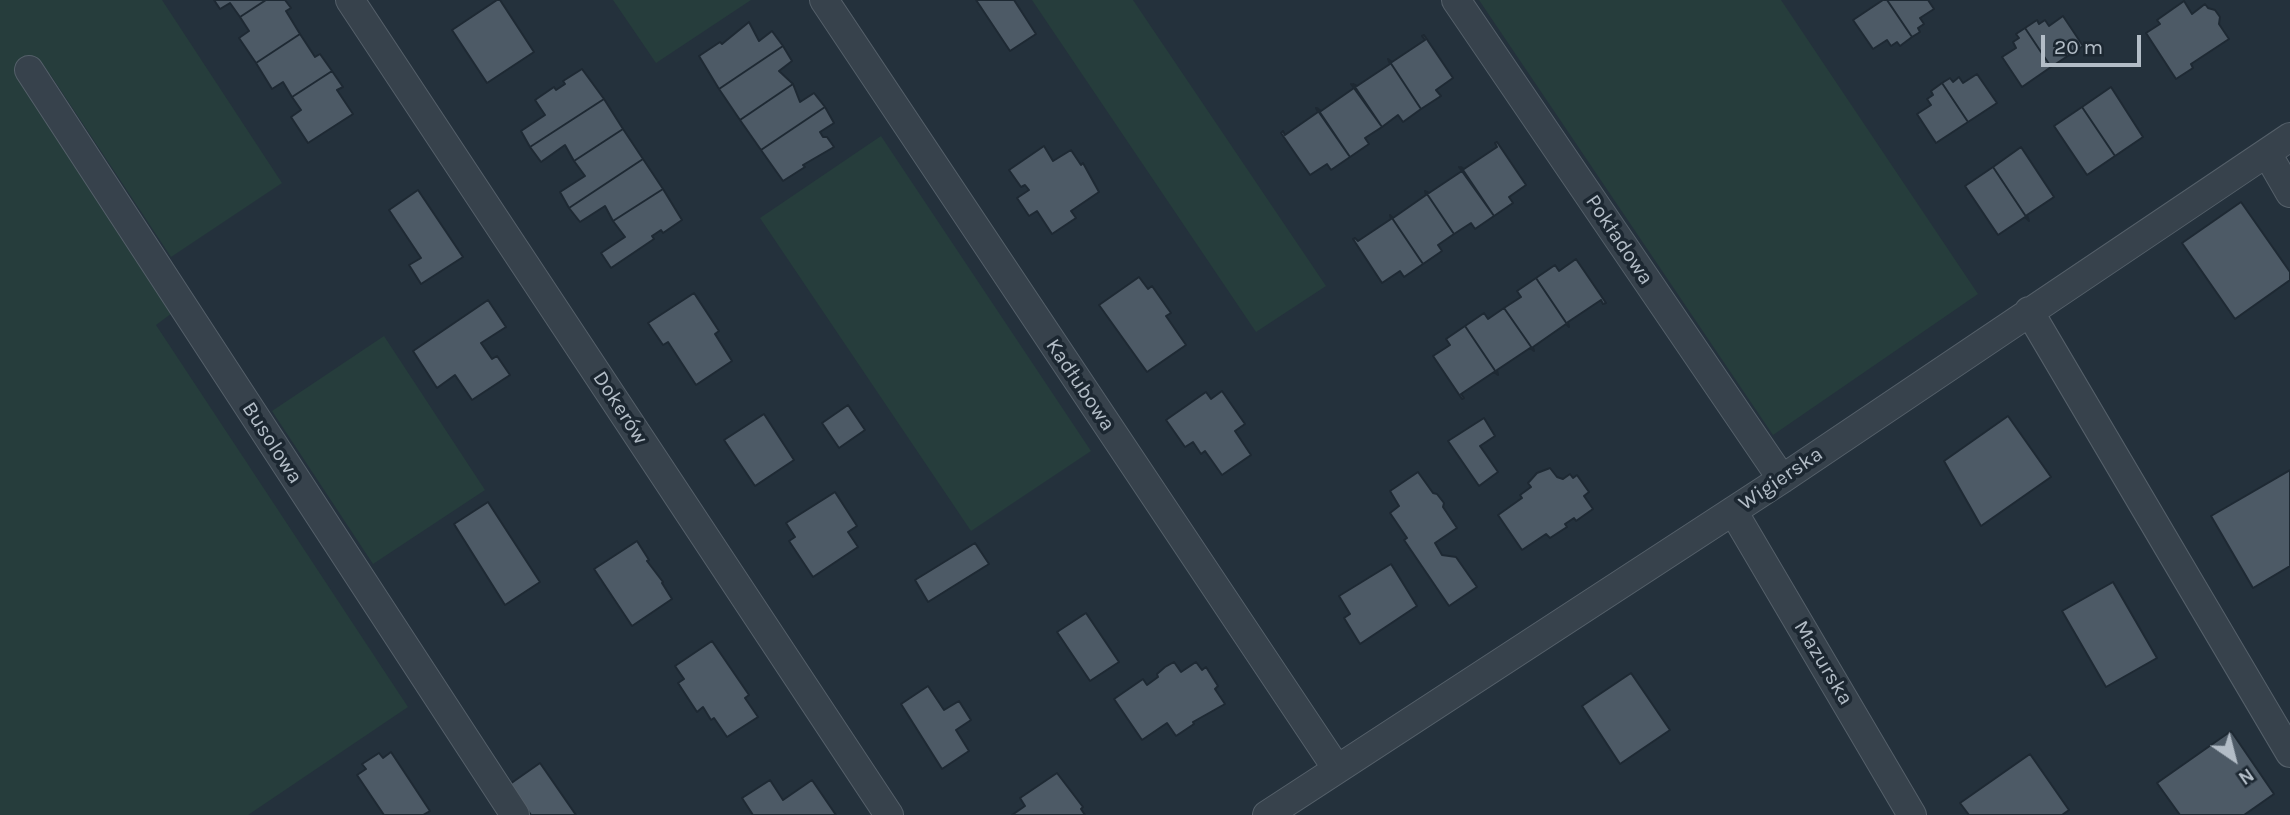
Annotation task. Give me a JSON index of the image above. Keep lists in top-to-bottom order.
{
  "streets": {
    "street": [
      "Pokładowa",
      "Kadłubowa",
      "Dokerów",
      "Busolowa",
      "Wigierska",
      "Mazurska"
    ]
  },
  "crossings": [
    ["Pokładowa", "Wigierska"],
    ["Kadłubowa", "Wigierska"],
    ["Wigierska", "Mazurska"]
  ],
  "scale_bar": "20 m",
  "north": "bottom right"
}
